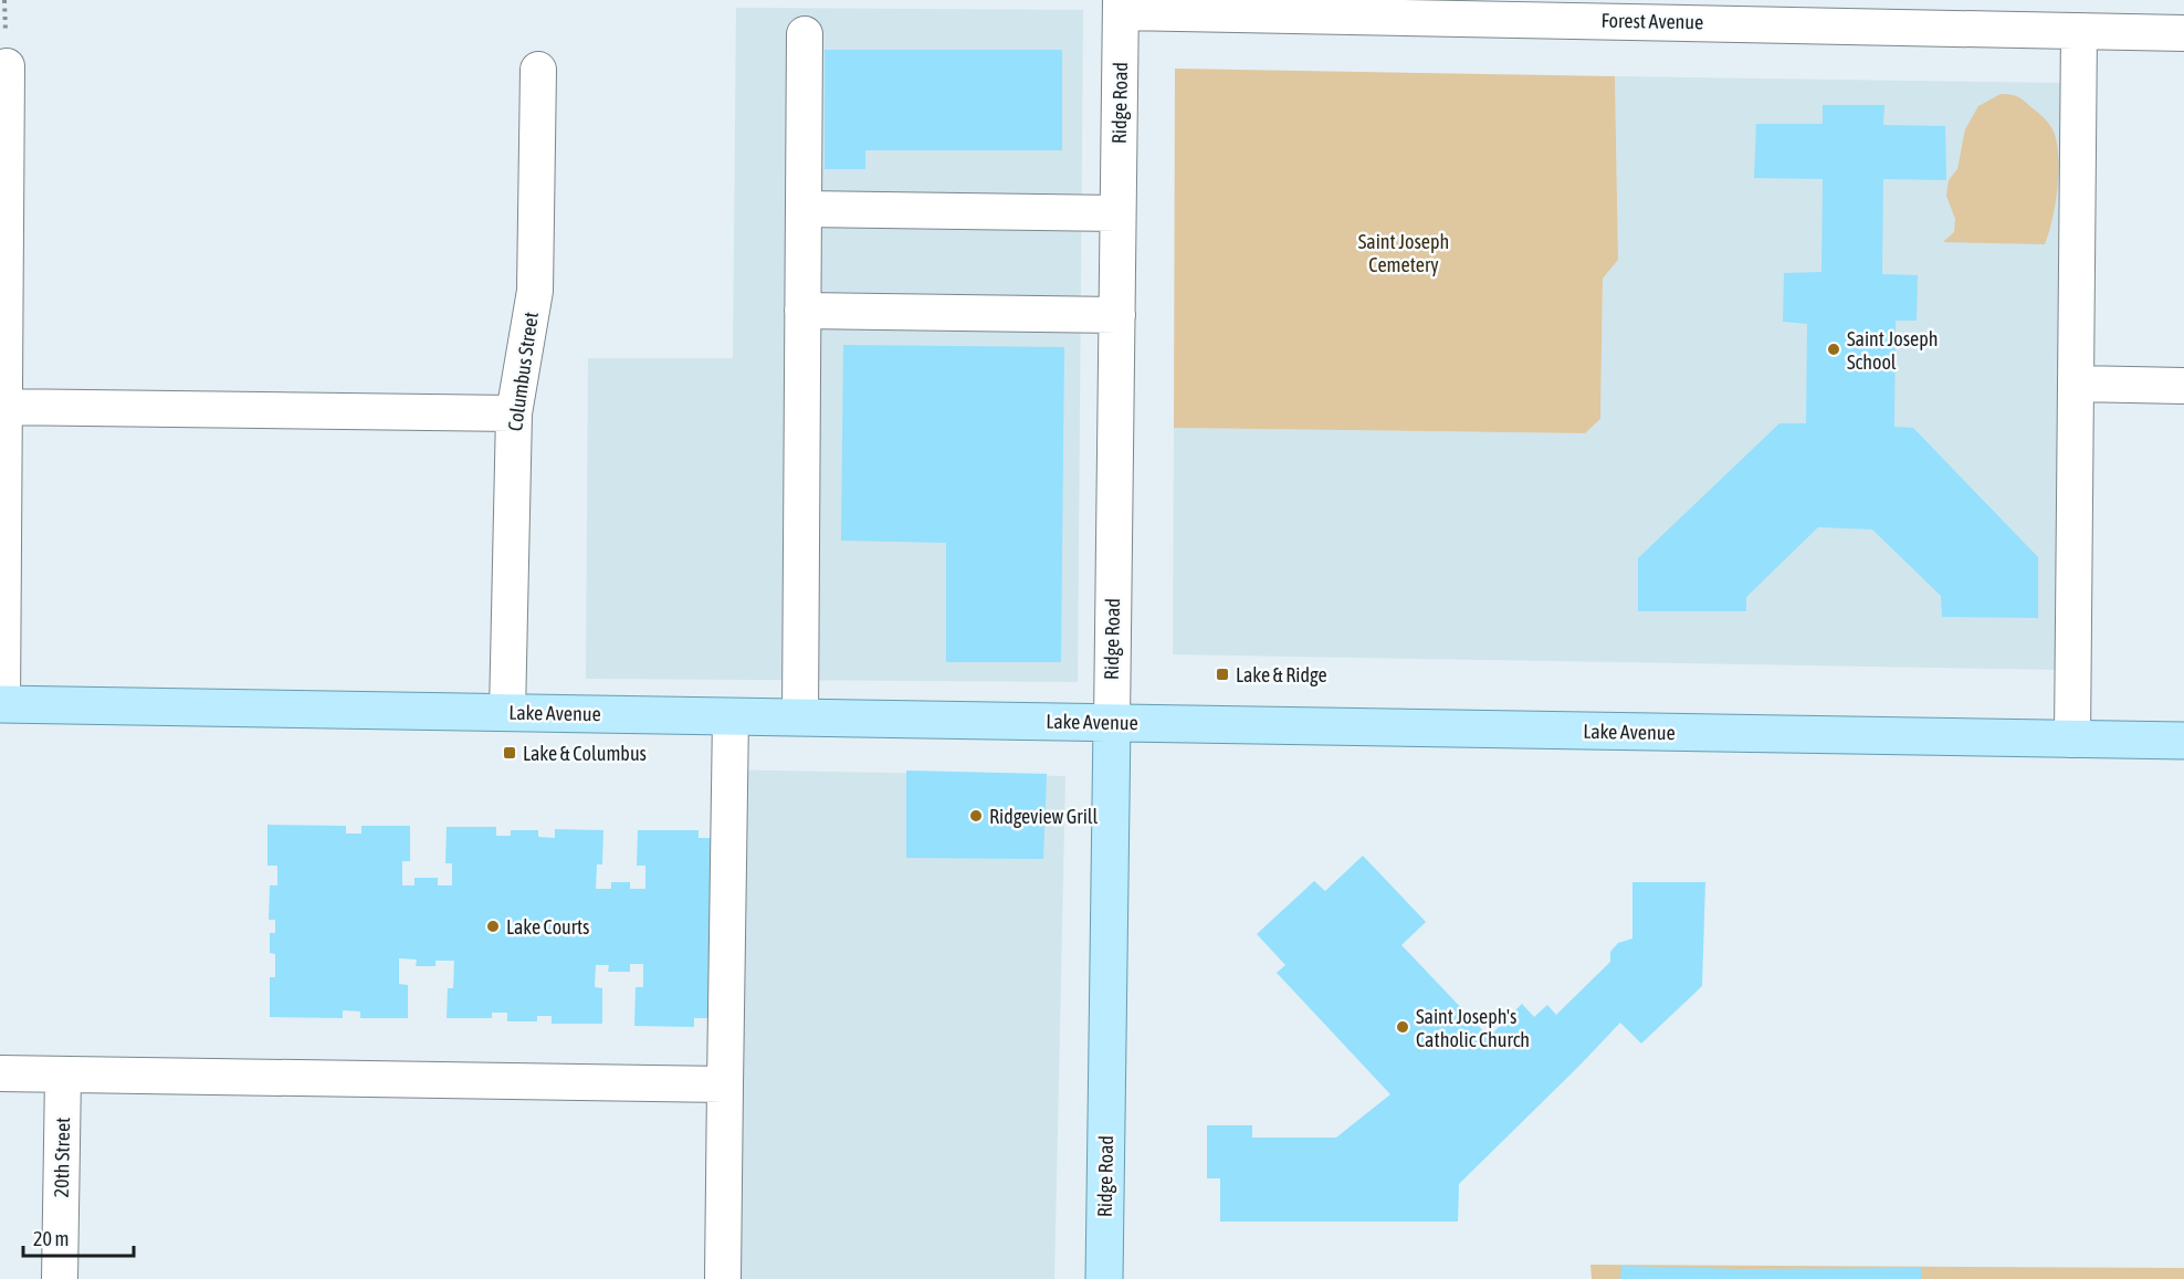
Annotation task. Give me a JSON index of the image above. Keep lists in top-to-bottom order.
{
  "streets": {
    "main road": ["Ridge Road", "Lake Avenue"],
    "street": ["Forest Avenue", "Columbus Street", "20th Street"]
  },
  "crossings": [
    ["Forest Avenue", "Ridge Road"],
    ["Ridge Road", "Lake Avenue"],
    ["Columbus Street", "Lake Avenue"]
  ],
  "parks": ["Saint Joseph Cemetery"],
  "places": {
    "other": [
      "Saint Joseph School",
      "Ridgeview Grill",
      "Lake Courts",
      "Saint Joseph's Catholic Church"
    ],
    "transit": ["Lake & Ridge", "Lake & Columbus"]
  },
  "scale_bar": "20 m"
}
